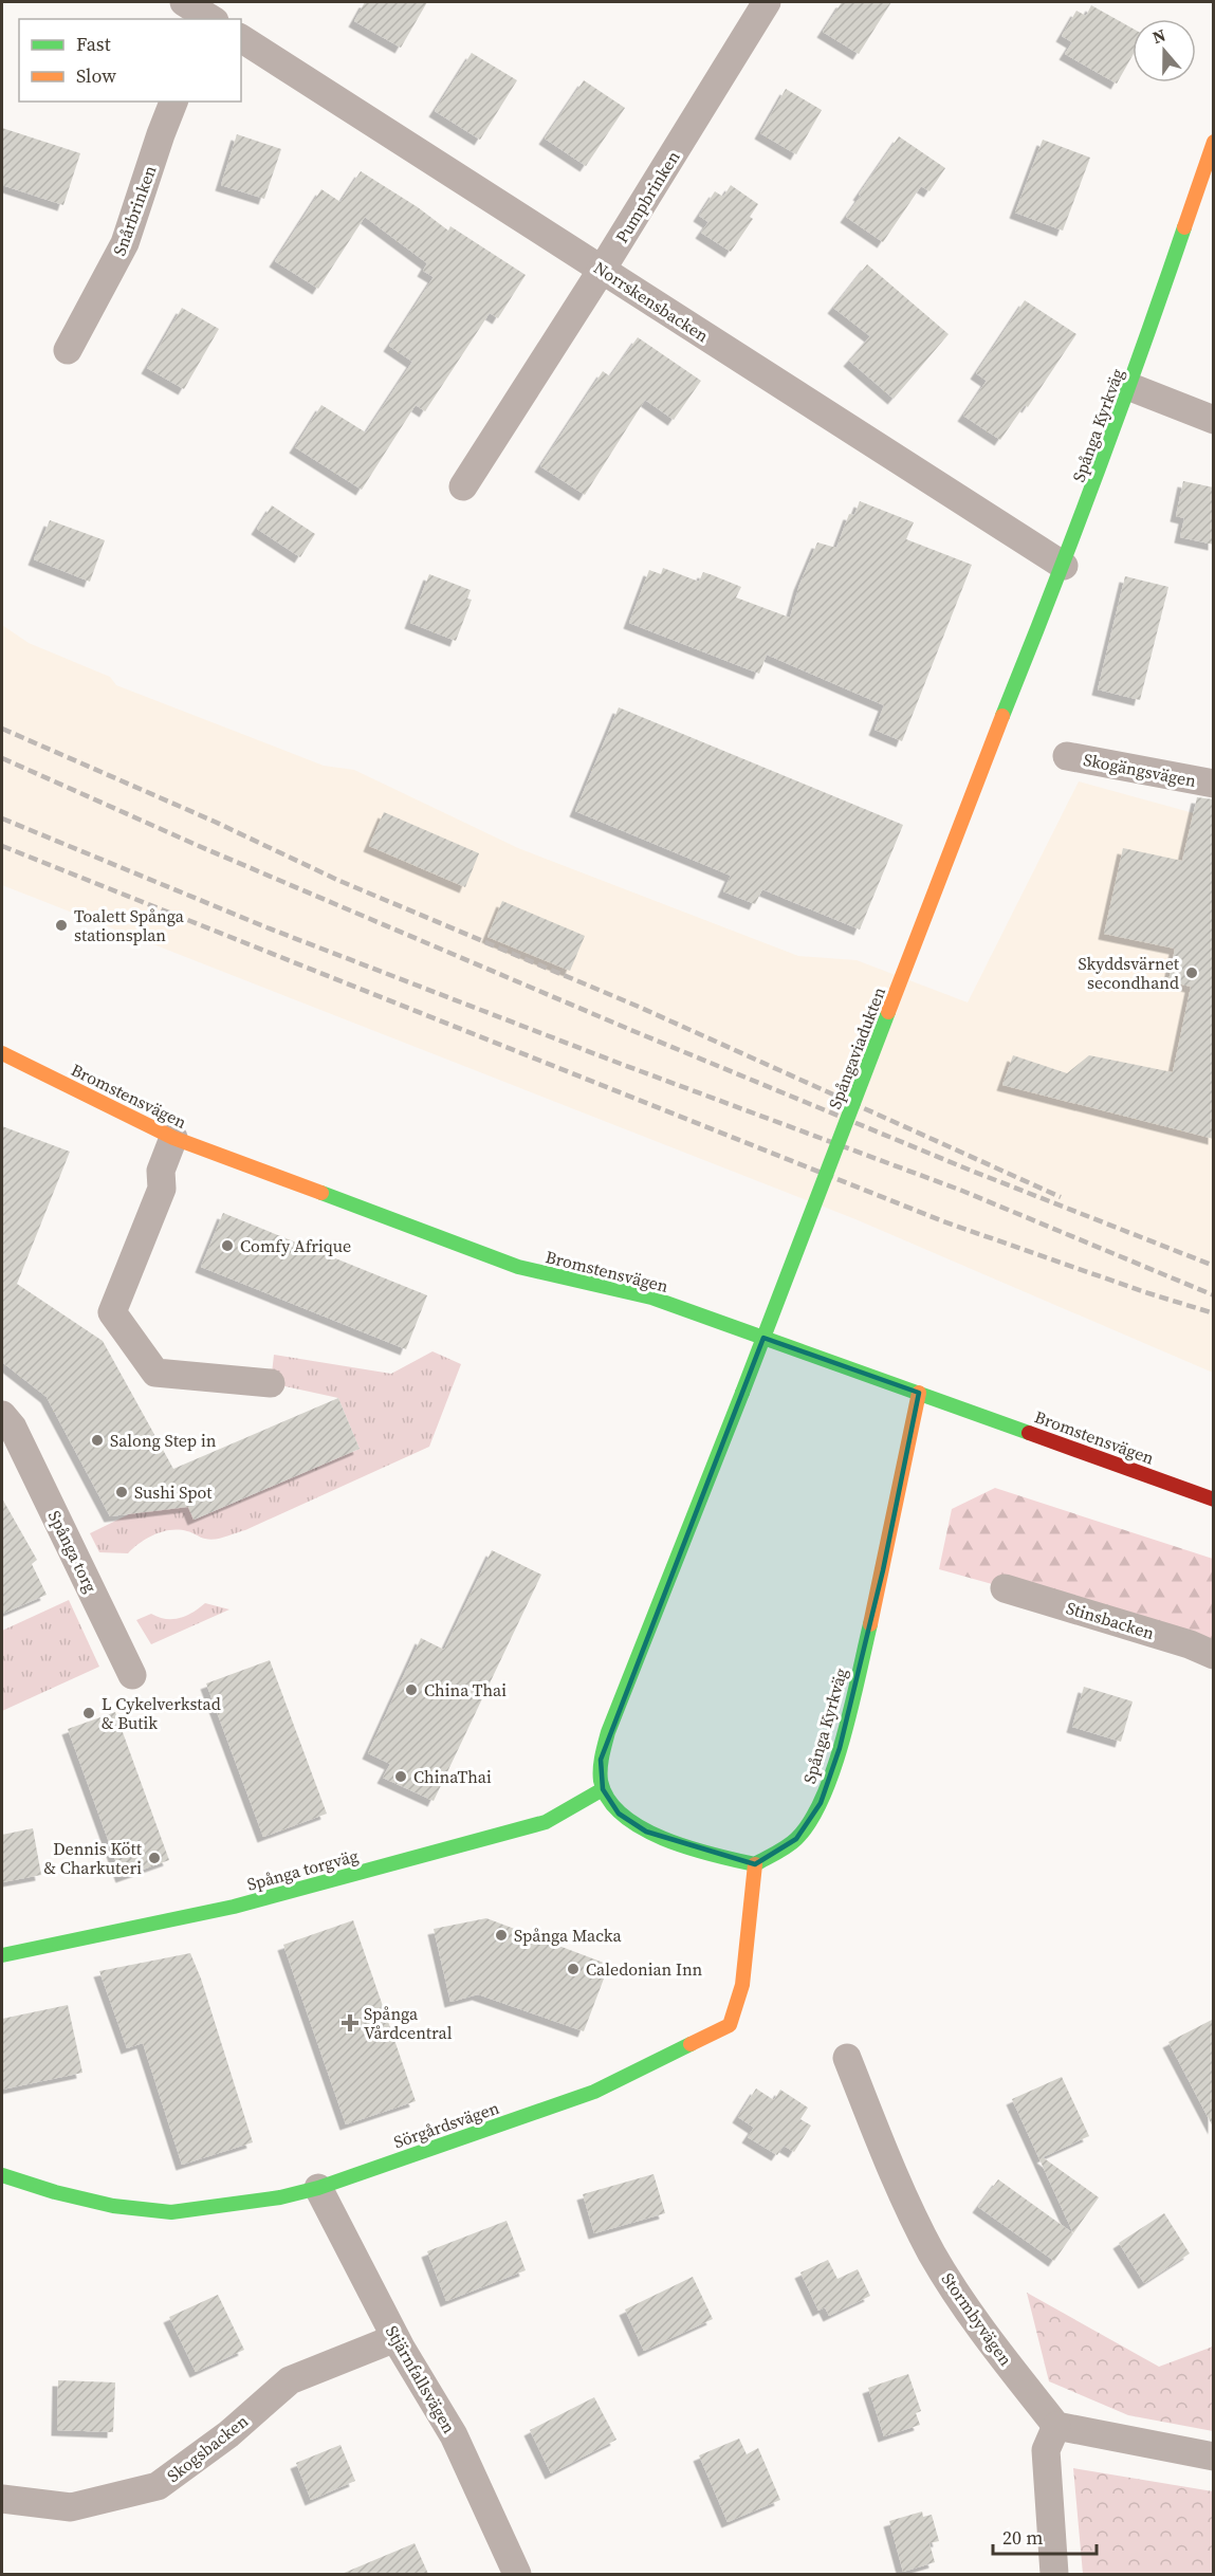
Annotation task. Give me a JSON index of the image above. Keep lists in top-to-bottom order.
{
  "streets": {
    "street": [
      "Pumpbrinken",
      "Snårbrinken",
      "Norrskensbacken",
      "Spånga Kyrkväg",
      "Skogängsvägen",
      "Spångaviadukten",
      "Bromstensvägen",
      "Spånga torg",
      "Stinsbacken",
      "Spånga torgväg",
      "Sörgårdsvägen",
      "Stormbyvägen",
      "Stjärnfallsvägen",
      "Skogsbacken"
    ]
  },
  "crossings": [
    ["Pumpbrinken", "Norrskensbacken"],
    ["Norrskensbacken", "Spånga Kyrkväg"],
    ["Spånga Kyrkväg", "Spångaviadukten"],
    ["Spånga Kyrkväg", "Bromstensvägen"],
    ["Spånga Kyrkväg", "Sörgårdsvägen"],
    ["Spångaviadukten", "Spånga torgväg"],
    ["Sörgårdsvägen", "Stjärnfallsvägen"],
    ["Stjärnfallsvägen", "Skogsbacken"]
  ],
  "places": {
    "other": [
      "Toalett Spånga stationsplan",
      "Skyddsvärnet secondhand",
      "Comfy Afrique",
      "Salong Step in",
      "Sushi Spot",
      "China Thai",
      "L Cykelverkstad & Butik",
      "ChinaThai",
      "Dennis Kött & Charkuteri",
      "Spånga Macka",
      "Caledonian Inn"
    ],
    "health": ["Spånga Vårdcentral"]
  },
  "legend": ["Fast", "Slow"],
  "scale_bar": "20 m",
  "north": "top"
}
